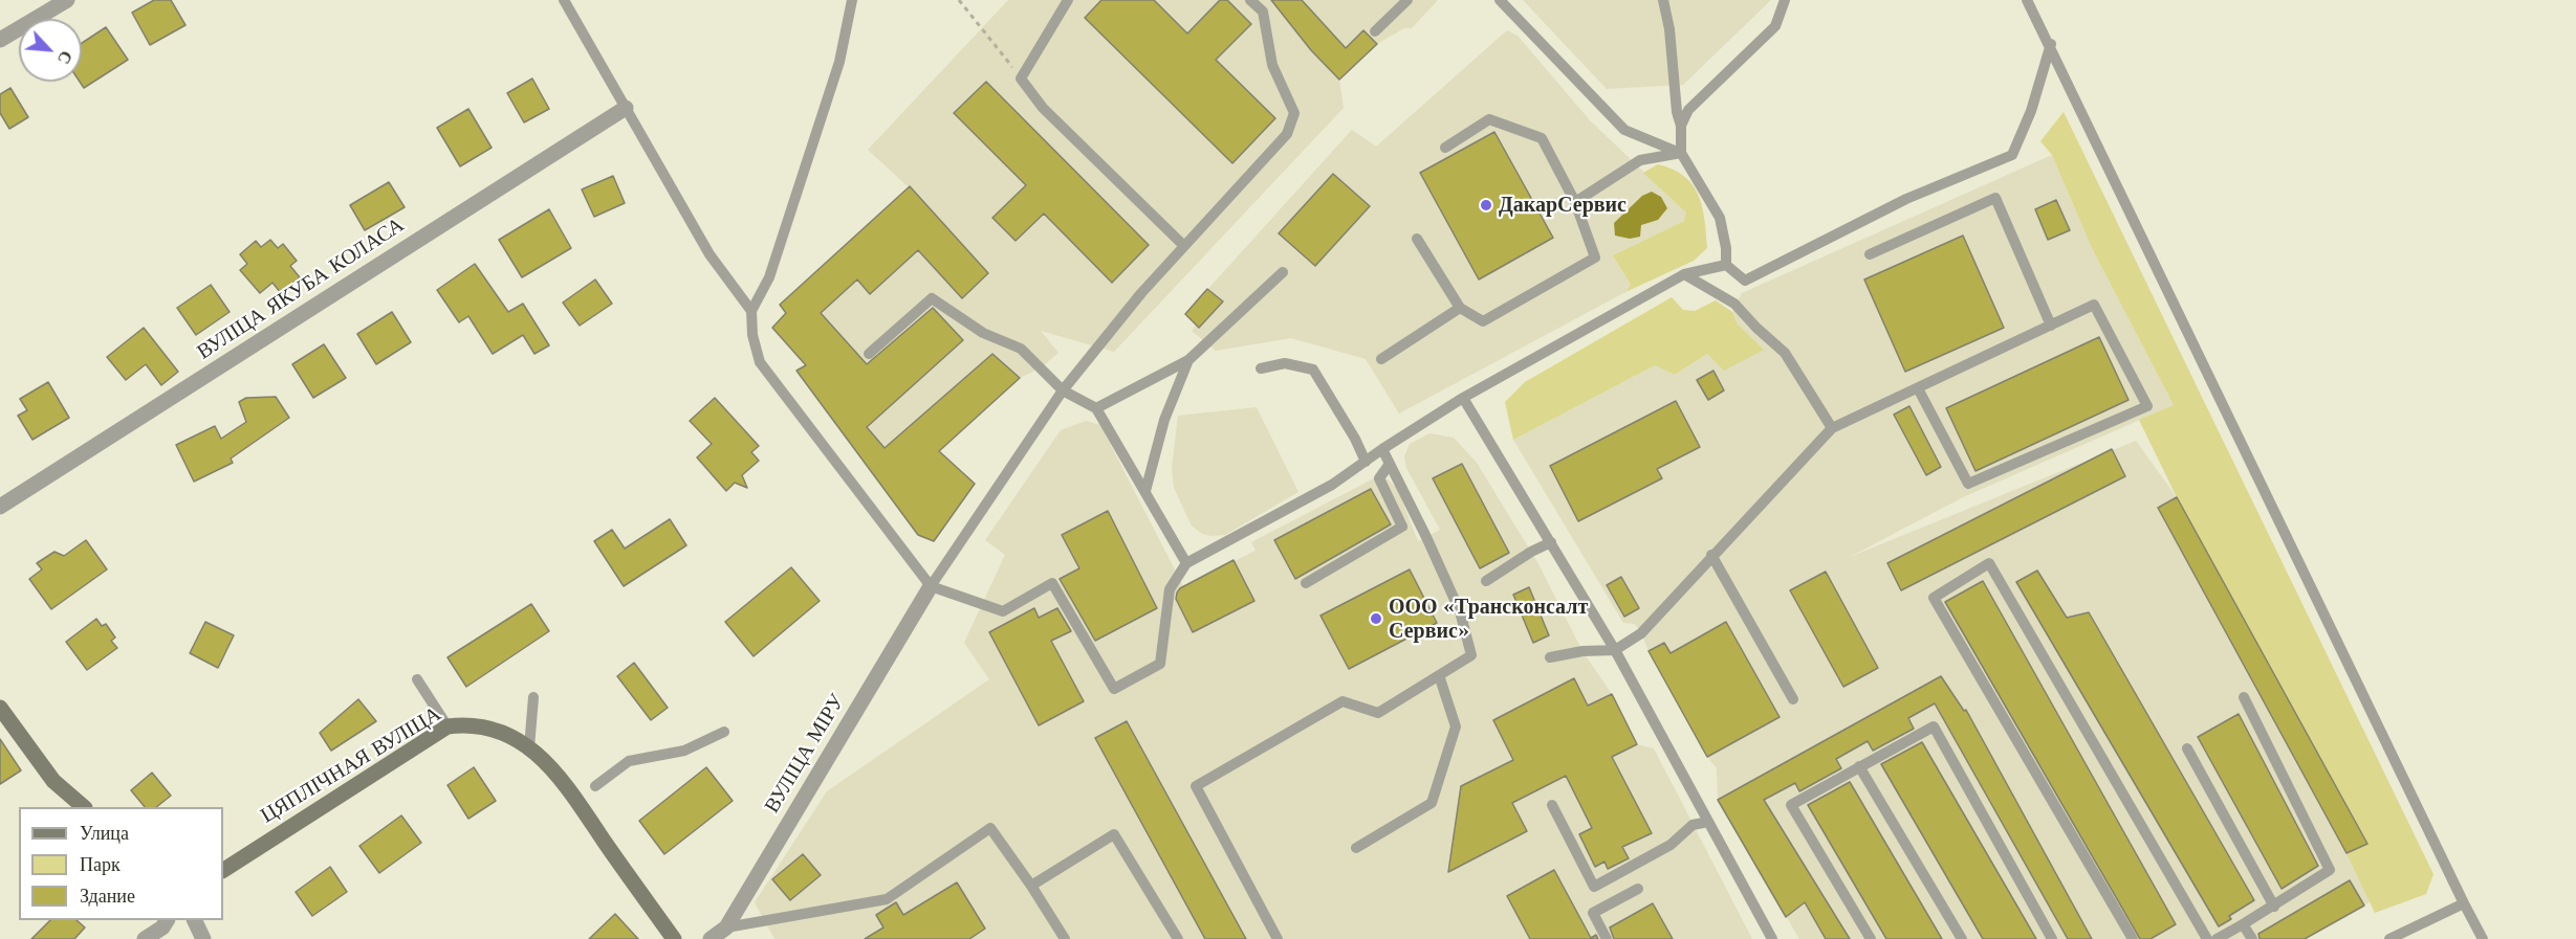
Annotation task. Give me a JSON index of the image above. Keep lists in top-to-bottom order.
{
  "streets": {
    "street": ["ВУЛІЦА ЯКУБА КОЛАСА", "ВУЛІЦА МІРУ", "ЦЯПЛІЧНАЯ ВУЛІЦА"]
  },
  "places": ["ДакарСервис", "ООО «Трансконсалт Сервис»"],
  "legend": ["Улица", "Парк", "Здание"],
  "north": "bottom right"
}
